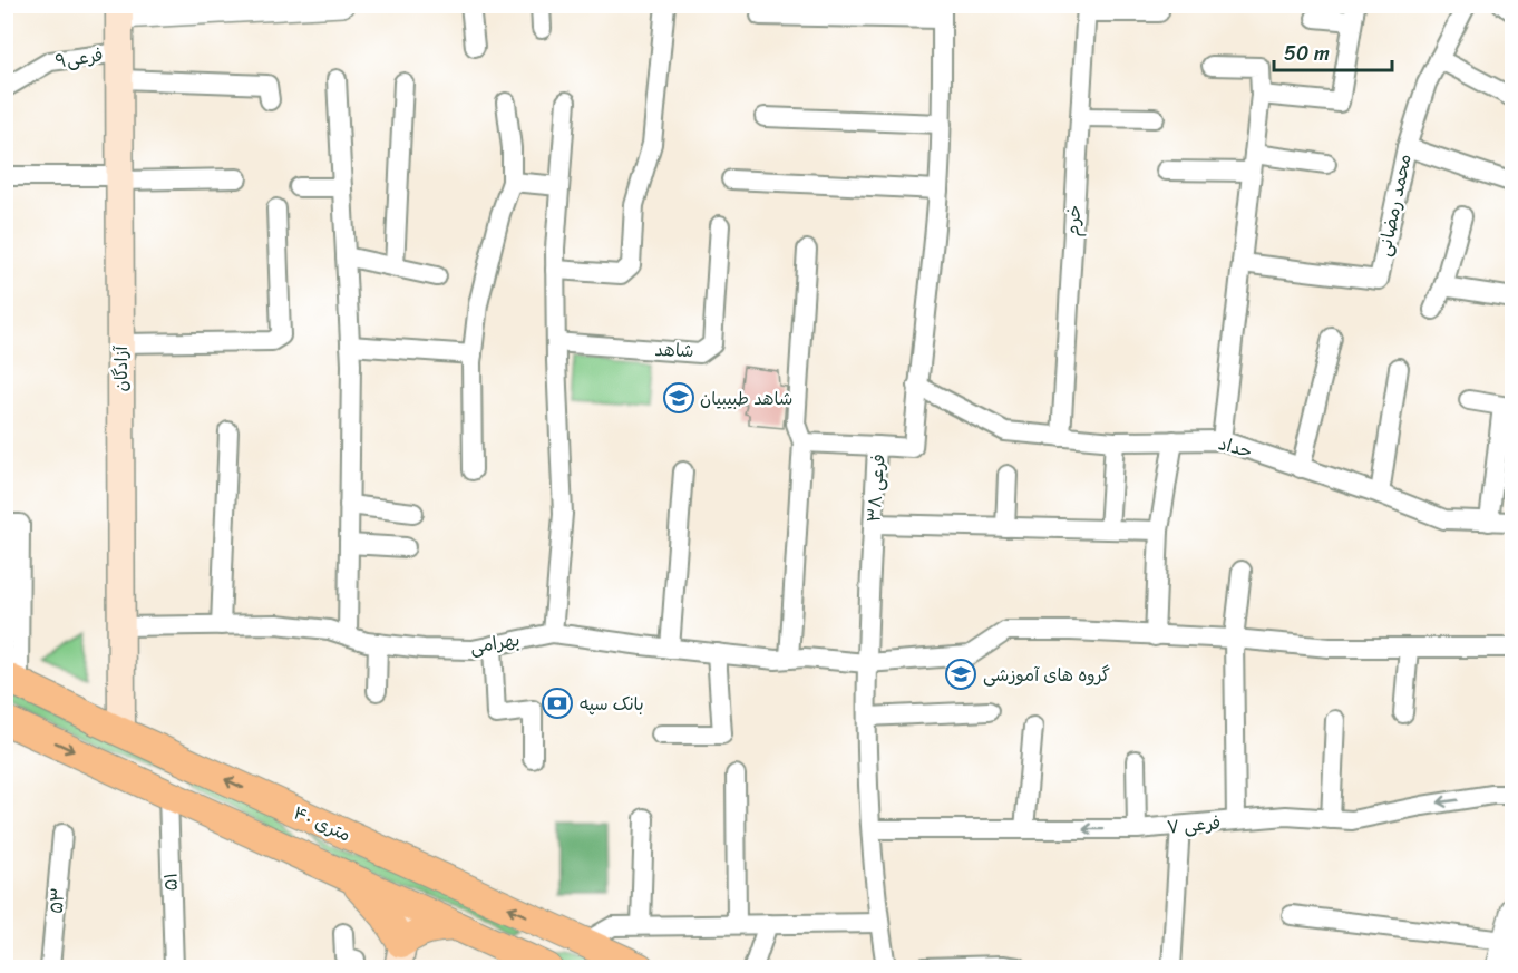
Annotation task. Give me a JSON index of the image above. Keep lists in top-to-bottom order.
{
  "streets": {
    "main road": ["آزادگان", "۴۰ متری"],
    "street": [
      "فرعی۹",
      "محمد رمضانی",
      "خرم",
      "شاهد",
      "حداد",
      "فرعی ۳۸",
      "بهرامی",
      "فرعی ۷",
      "۵۱",
      "۵۳"
    ]
  },
  "crossings": [
    ["فرعی۹", "آزادگان"],
    ["خرم", "حداد"],
    ["آزادگان", "بهرامی"],
    ["آزادگان", "۴۰ متری"],
    ["حداد", "فرعی ۳۸"],
    ["فرعی ۳۸", "بهرامی"],
    ["فرعی ۳۸", "فرعی ۷"],
    ["۴۰ متری", "۵۱"]
  ],
  "places": {
    "school or university": ["شاهد طبیبیان", "گروه های آموزشی"],
    "bank": ["بانک سپه"]
  },
  "scale_bar": "50 m"
}
